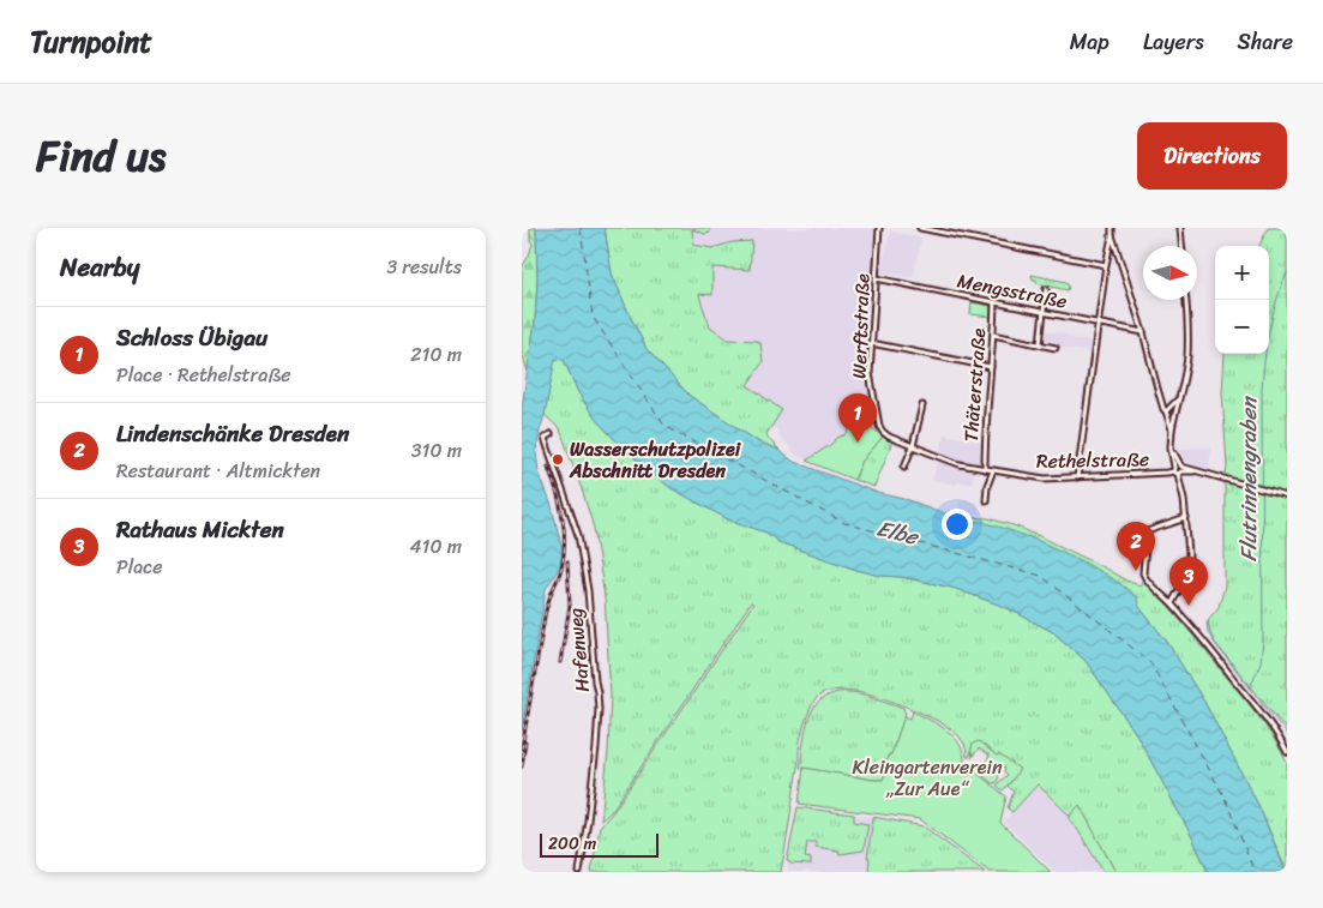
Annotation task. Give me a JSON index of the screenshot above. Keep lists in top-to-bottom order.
{
  "streets": {
    "street": [
      "Mengsstraße",
      "Werftstraße",
      "Thäterstraße",
      "Rethelstraße",
      "Hafenweg"
    ]
  },
  "crossings": [
    ["Mengsstraße", "Werftstraße"],
    ["Mengsstraße", "Thäterstraße"],
    ["Werftstraße", "Rethelstraße"],
    ["Thäterstraße", "Rethelstraße"]
  ],
  "water": ["Flutrinnengraben", "Elbe"],
  "parks": ["Kleingartenverein „Zur Aue“"],
  "places": ["Wasserschutzpolizei Abschnitt Dresden"],
  "scale_bar": "200 m",
  "north": "right",
  "page": {
    "header": "Turnpoint",
    "nav": ["Map", "Layers", "Share"],
    "title": "Find us",
    "buttons": "Directions",
    "heading": ["Nearby", "3 results"],
    "map_buttons": ["+", "−"],
    "list": [
      {
        "mark": "1",
        "name": "Schloss Übigau",
        "note": "Place · Rethelstraße",
        "value": "210 m"
      },
      {
        "mark": "2",
        "name": "Lindenschänke Dresden",
        "note": "Restaurant · Altmickten",
        "value": "310 m"
      },
      {
        "mark": "3",
        "name": "Rathaus Mickten",
        "note": "Place",
        "value": "410 m"
      }
    ],
    "pins": ["1", "2", "3"],
    "scale": "200 m"
  }
}
